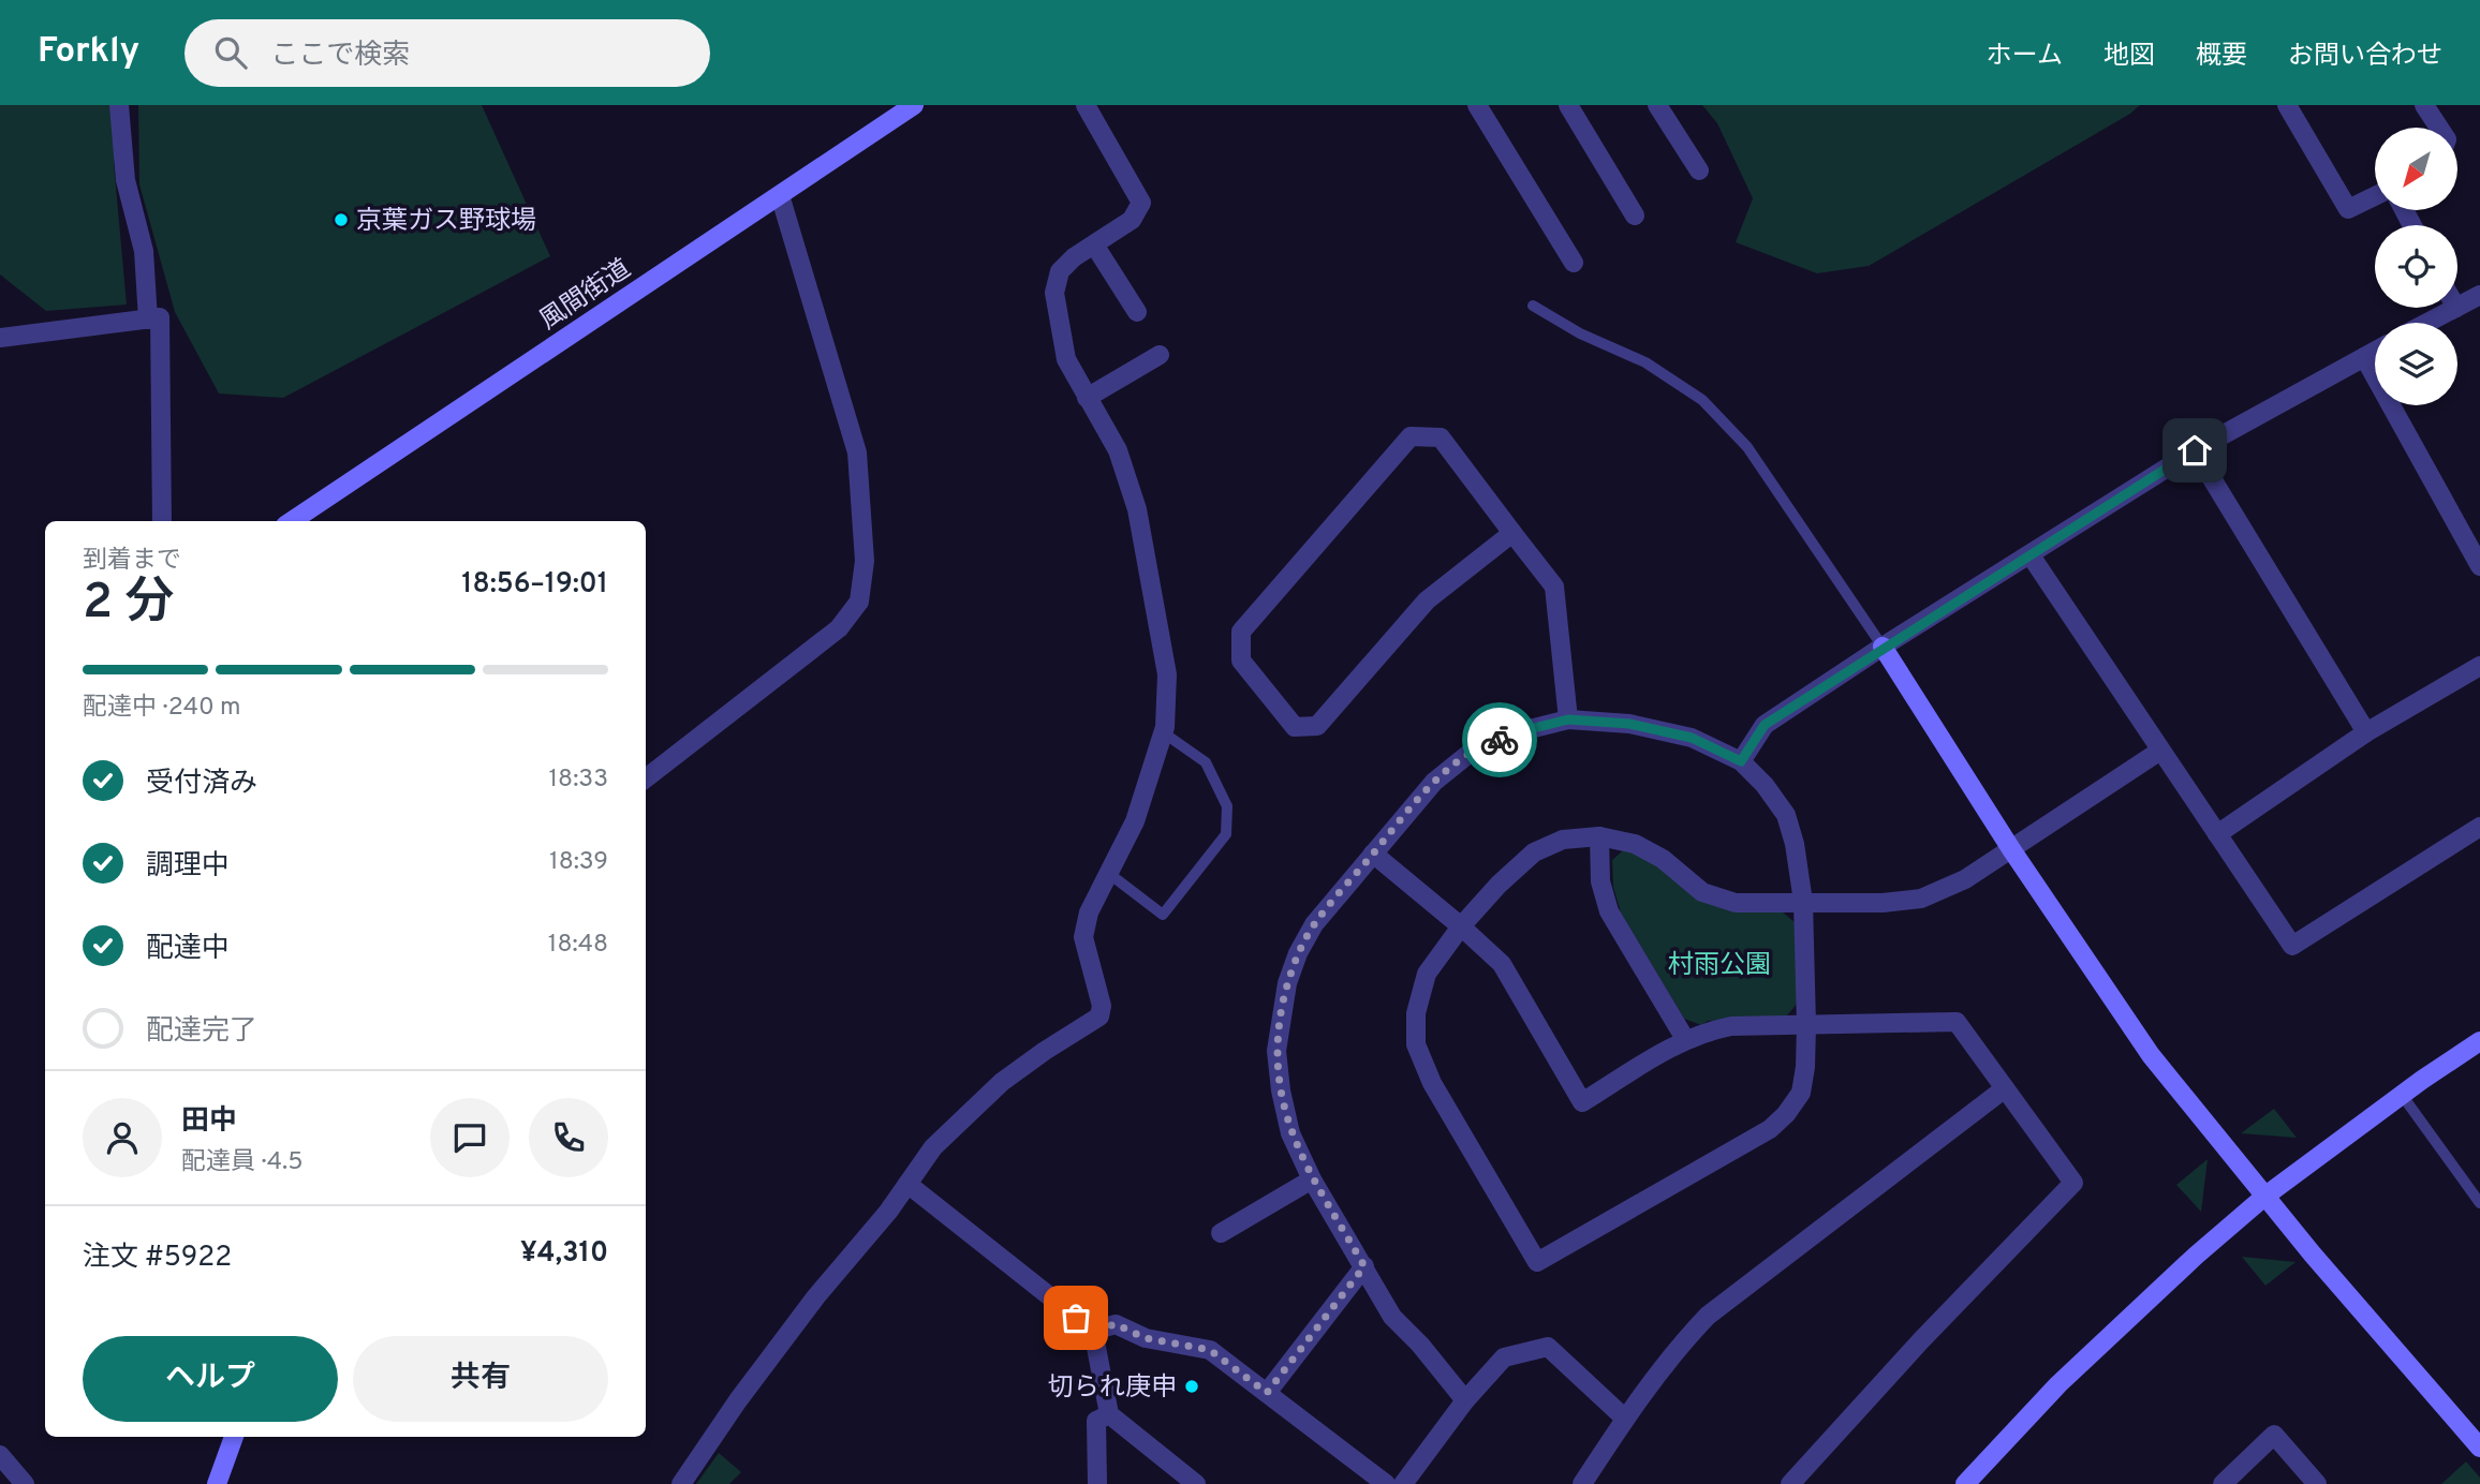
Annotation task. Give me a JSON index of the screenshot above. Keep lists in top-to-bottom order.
{
  "streets": {
    "street": ["風間街道"]
  },
  "parks": ["村雨公園"],
  "places": ["京葉ガス野球場", "切られ庚申"],
  "north": "bottom left",
  "page": {
    "header": "Forkly",
    "search": "ここで検索",
    "nav": [
      "ホーム",
      "地図",
      "概要",
      "お問い合わせ"
    ],
    "heading": ["2 分", "到着まで", "18:56–19:01"],
    "panel": [
      "田中",
      "配達員 · 4.5",
      "注文 #5922",
      "¥4,310"
    ],
    "bar": "配達中 · 240 m",
    "list": [
      ["受付済み", "18:33"],
      ["調理中", "18:39"],
      ["配達中", "18:48"],
      "配達完了"
    ],
    "buttons": ["ヘルプ", "共有"]
  }
}
